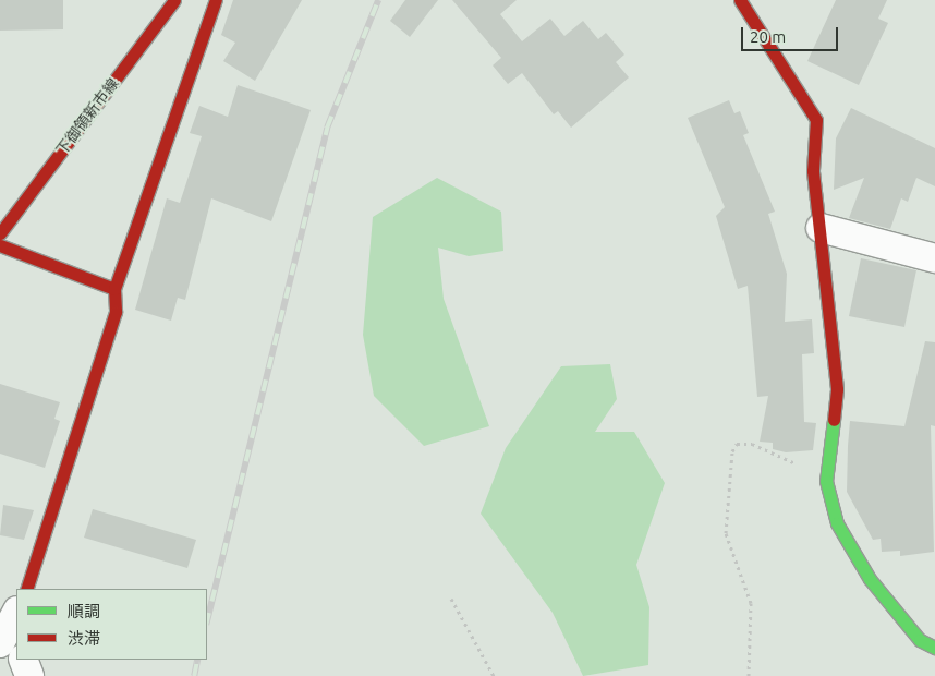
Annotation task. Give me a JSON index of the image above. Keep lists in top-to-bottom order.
{
  "streets": {
    "street": ["下御領新市線"]
  },
  "legend": ["順調", "渋滞"],
  "scale_bar": "20 m"
}
